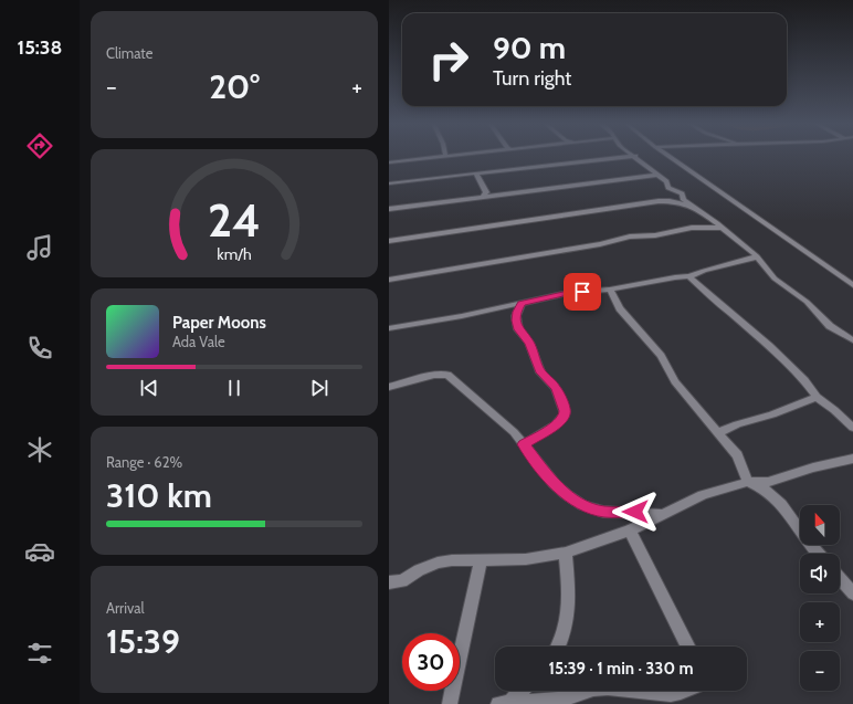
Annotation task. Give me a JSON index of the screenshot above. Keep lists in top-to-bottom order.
{
  "north": "top",
  "page": {
    "tabs": "15:38",
    "tile": [
      "Climate",
      ["Range · 62%", "310 km"],
      ["Arrival", "15:39"]
    ],
    "turn": ["90 m", "Turn right"],
    "heat": ["−", "20°", "+"],
    "song": ["Paper Moons", "Ada Vale"],
    "map_buttons": ["+", "−"],
    "limit": "30",
    "trip": "15:39 · 1 min · 330 m",
    "gauge": ["24", "km/h"]
  }
}
